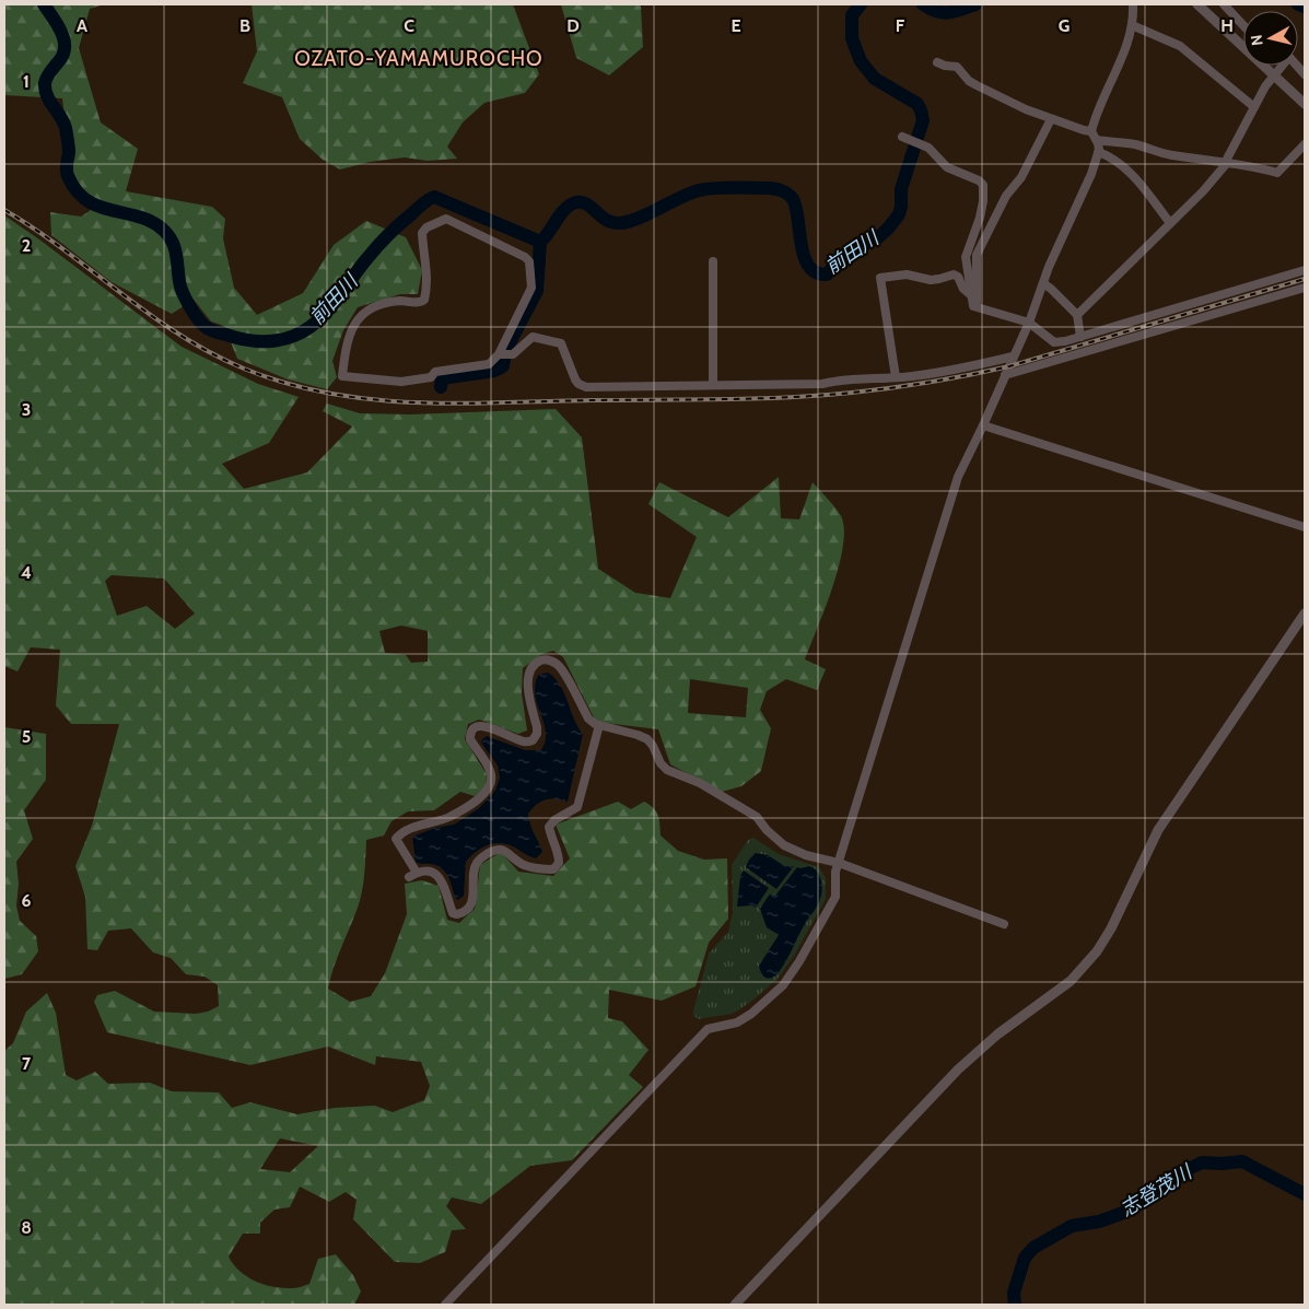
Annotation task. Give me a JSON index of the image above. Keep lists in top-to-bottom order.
{
  "districts": ["OZATO-YAMAMUROCHO"],
  "water": ["前田川", "志登茂川"],
  "north": "left",
  "grid": {
    "columns": [
      "A",
      "B",
      "C",
      "D",
      "E",
      "F",
      "G",
      "H"
    ],
    "rows": [
      "1",
      "2",
      "3",
      "4",
      "5",
      "6",
      "7",
      "8"
    ]
  }
}
